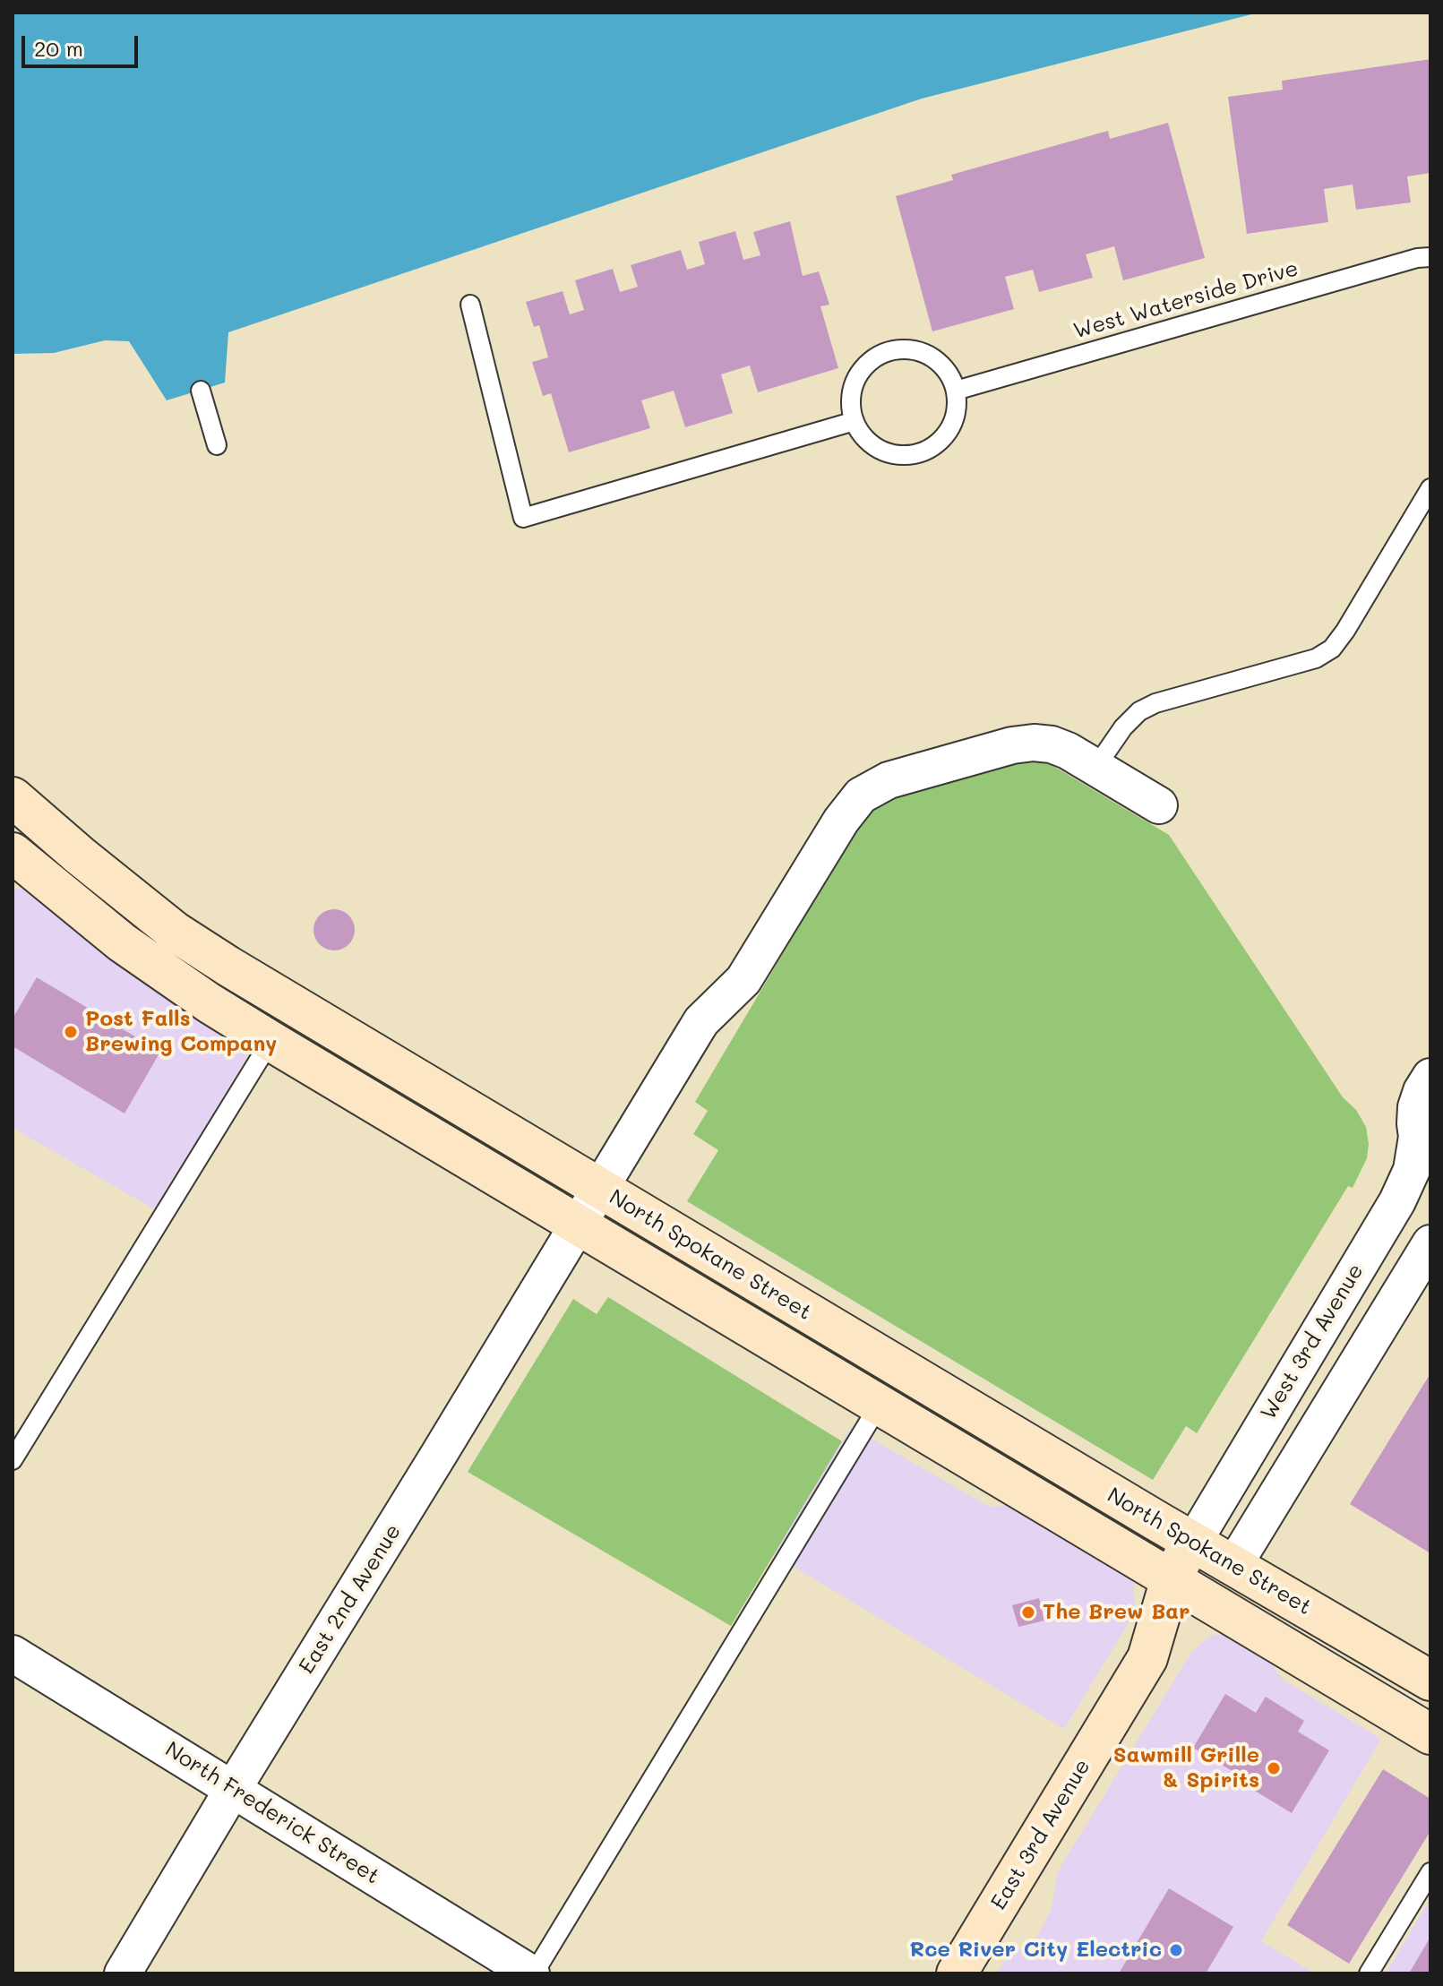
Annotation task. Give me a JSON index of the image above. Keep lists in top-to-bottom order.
{
  "streets": {
    "main road": ["North Spokane Street", "East 3rd Avenue"],
    "street": ["West 3rd Avenue", "East 2nd Avenue", "North Frederick Street"],
    "lane": ["West Waterside Drive"]
  },
  "crossings": [
    ["North Spokane Street", "West 3rd Avenue"],
    ["North Spokane Street", "East 2nd Avenue"],
    ["North Spokane Street", "East 3rd Avenue"],
    ["West 3rd Avenue", "East 3rd Avenue"],
    ["East 2nd Avenue", "North Frederick Street"]
  ],
  "places": [
    "Post Falls Brewing Company",
    "The Brew Bar",
    "Sawmill Grille & Spirits",
    "Rce River City Electric"
  ],
  "scale_bar": "20 m"
}
